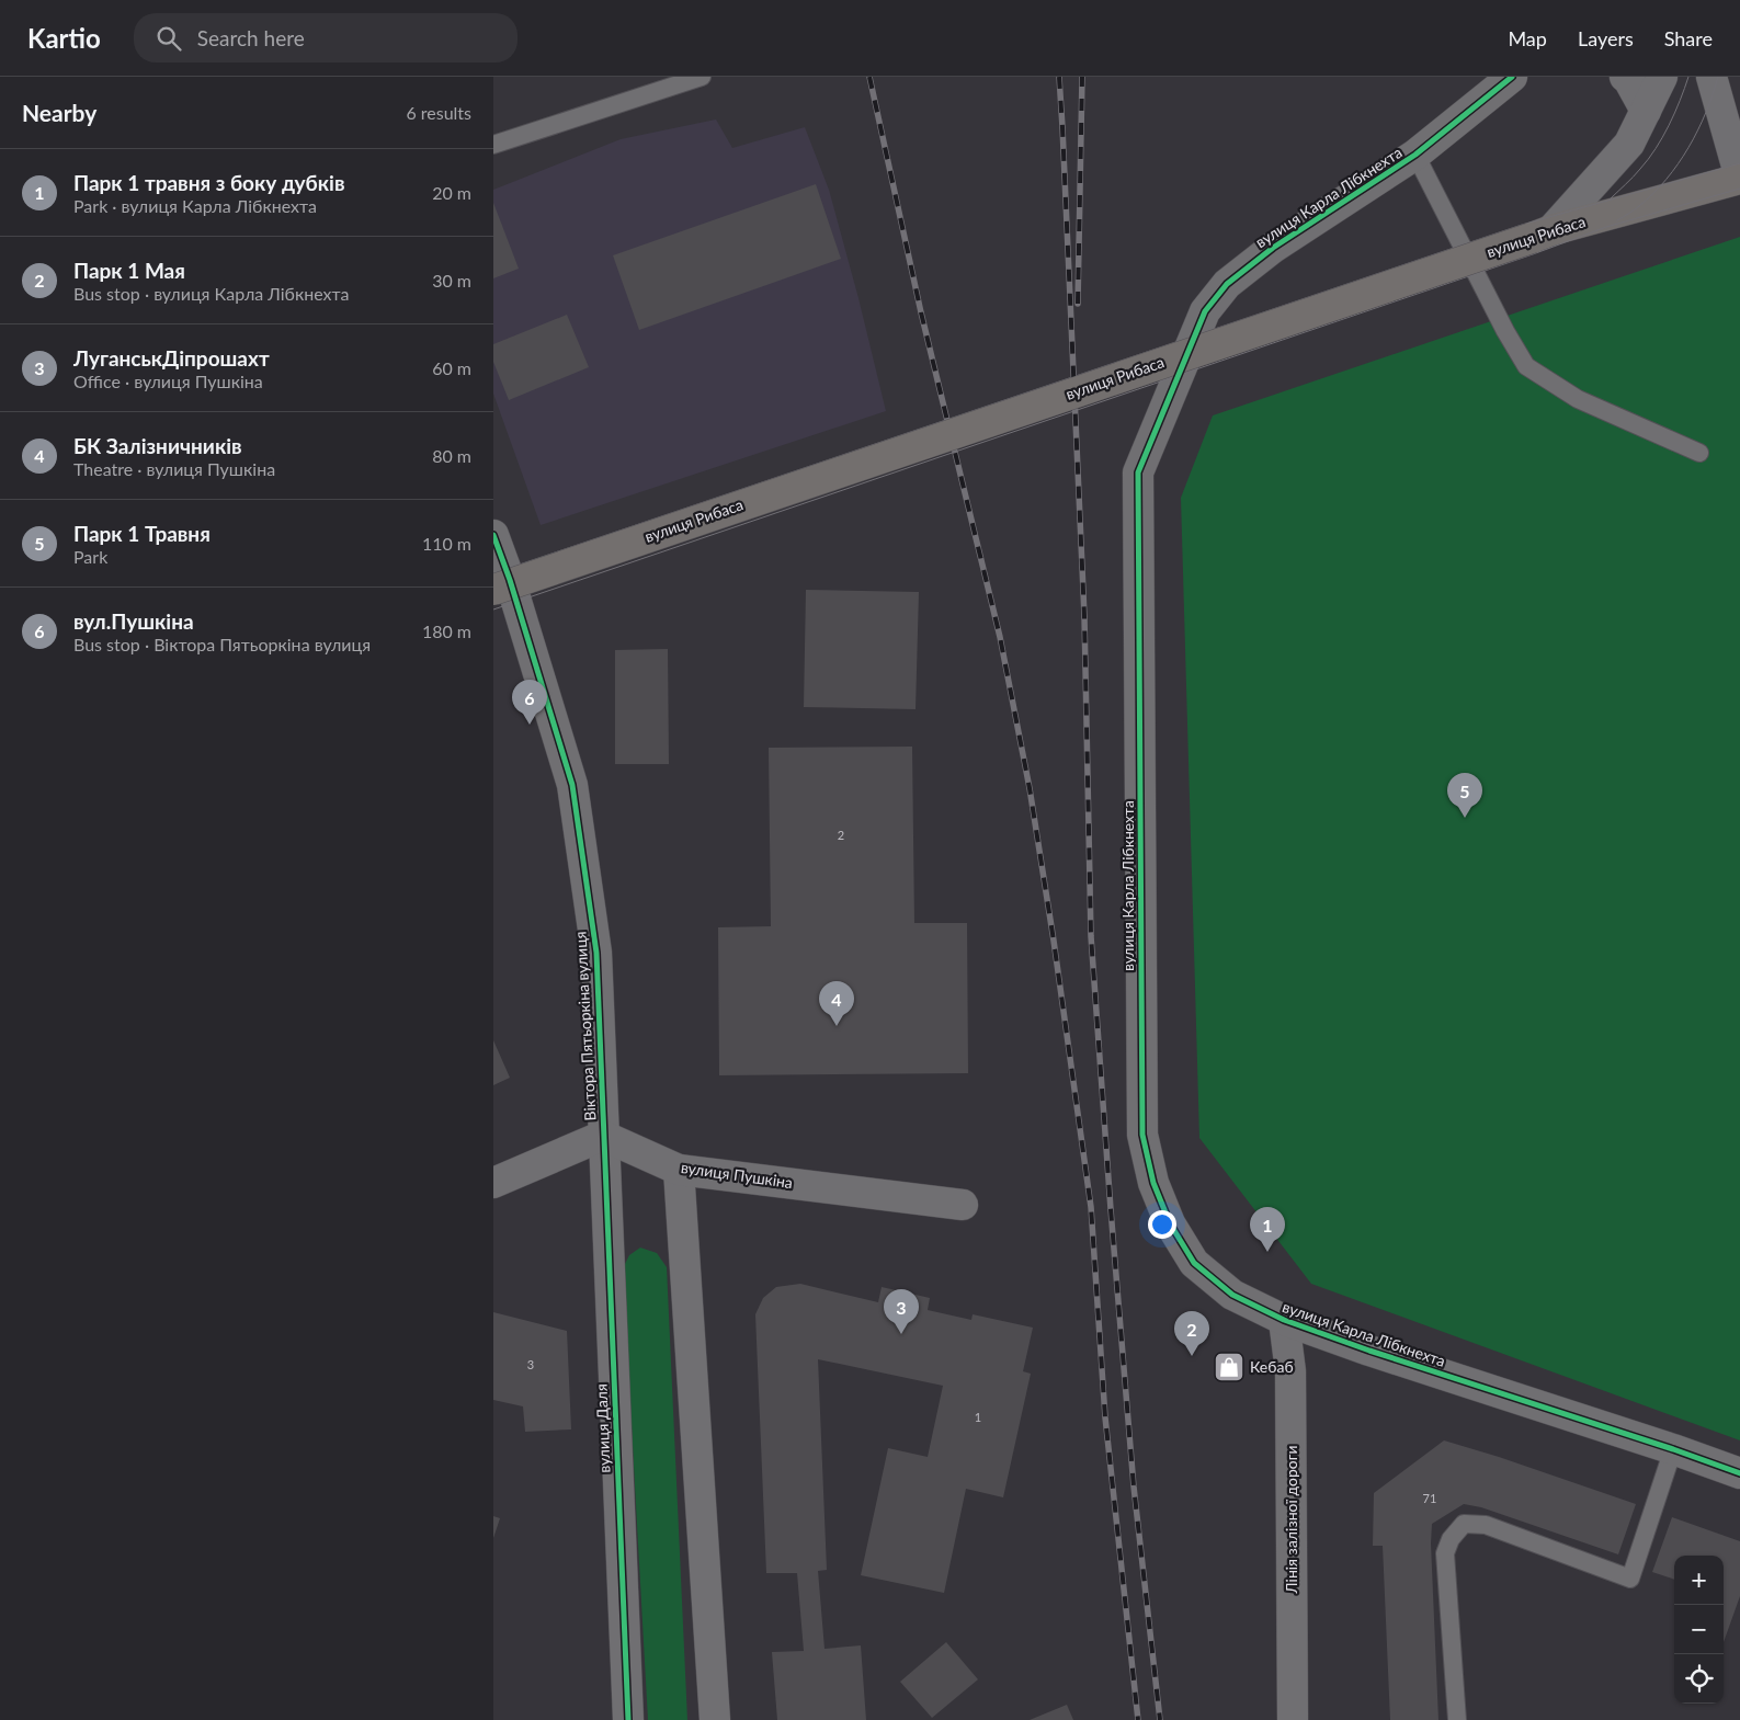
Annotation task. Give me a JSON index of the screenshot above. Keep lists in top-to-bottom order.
{
  "streets": {
    "main road": ["вулиця Рибаса"],
    "street": [
      "вулиця Карла Лібкнехта",
      "Віктора Пятьоркіна вулиця",
      "вулиця Пушкіна",
      "вулиця Даля",
      "Лінія залізної дороги"
    ]
  },
  "crossings": [
    ["вулиця Карла Лібкнехта", "Лінія залізної дороги"],
    ["Віктора Пятьоркіна вулиця", "вулиця Пушкіна"],
    ["Віктора Пятьоркіна вулиця", "вулиця Даля"],
    ["вулиця Пушкіна", "вулиця Даля"]
  ],
  "places": {
    "shop": ["Кебаб"]
  },
  "house_numbers": [
    "2",
    "3",
    "1",
    "71"
  ],
  "page": {
    "header": "Kartio",
    "search": "Search here",
    "nav": ["Map", "Layers", "Share"],
    "heading": ["Nearby", "6 results"],
    "list": [
      {
        "mark": "1",
        "name": "Парк 1 травня з боку дубків",
        "note": "Park · вулиця Карла Лібкнехта",
        "value": "20 m"
      },
      {
        "mark": "2",
        "name": "Парк 1 Мая",
        "note": "Bus stop · вулиця Карла Лібкнехта",
        "value": "30 m"
      },
      {
        "mark": "3",
        "name": "ЛуганськДіпрошахт",
        "note": "Office · вулиця Пушкіна",
        "value": "60 m"
      },
      {
        "mark": "4",
        "name": "БК Залізничників",
        "note": "Theatre · вулиця Пушкіна",
        "value": "80 m"
      },
      {
        "mark": "5",
        "name": "Парк 1 Травня",
        "note": "Park",
        "value": "110 m"
      },
      {
        "mark": "6",
        "name": "вул.Пушкіна",
        "note": "Bus stop · Віктора Пятьоркіна вулиця",
        "value": "180 m"
      }
    ],
    "pins": [
      "6",
      "5",
      "4",
      "1",
      "3",
      "2"
    ],
    "map_buttons": ["+", "−"]
  }
}
